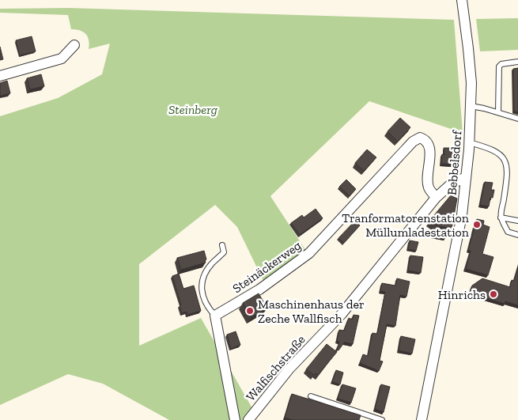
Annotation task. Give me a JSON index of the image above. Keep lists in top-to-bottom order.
{
  "streets": {
    "street": ["Bebbelsdorf", "Steinäckerweg", "Walfischstraße"]
  },
  "crossings": [
    ["Bebbelsdorf", "Walfischstraße"],
    ["Steinäckerweg", "Walfischstraße"]
  ],
  "parks": ["Steinberg"],
  "places": ["Tranformatorenstation Müllumladestation", "Hinrichs", "Maschinenhaus der Zeche Wallfisch"]
}
